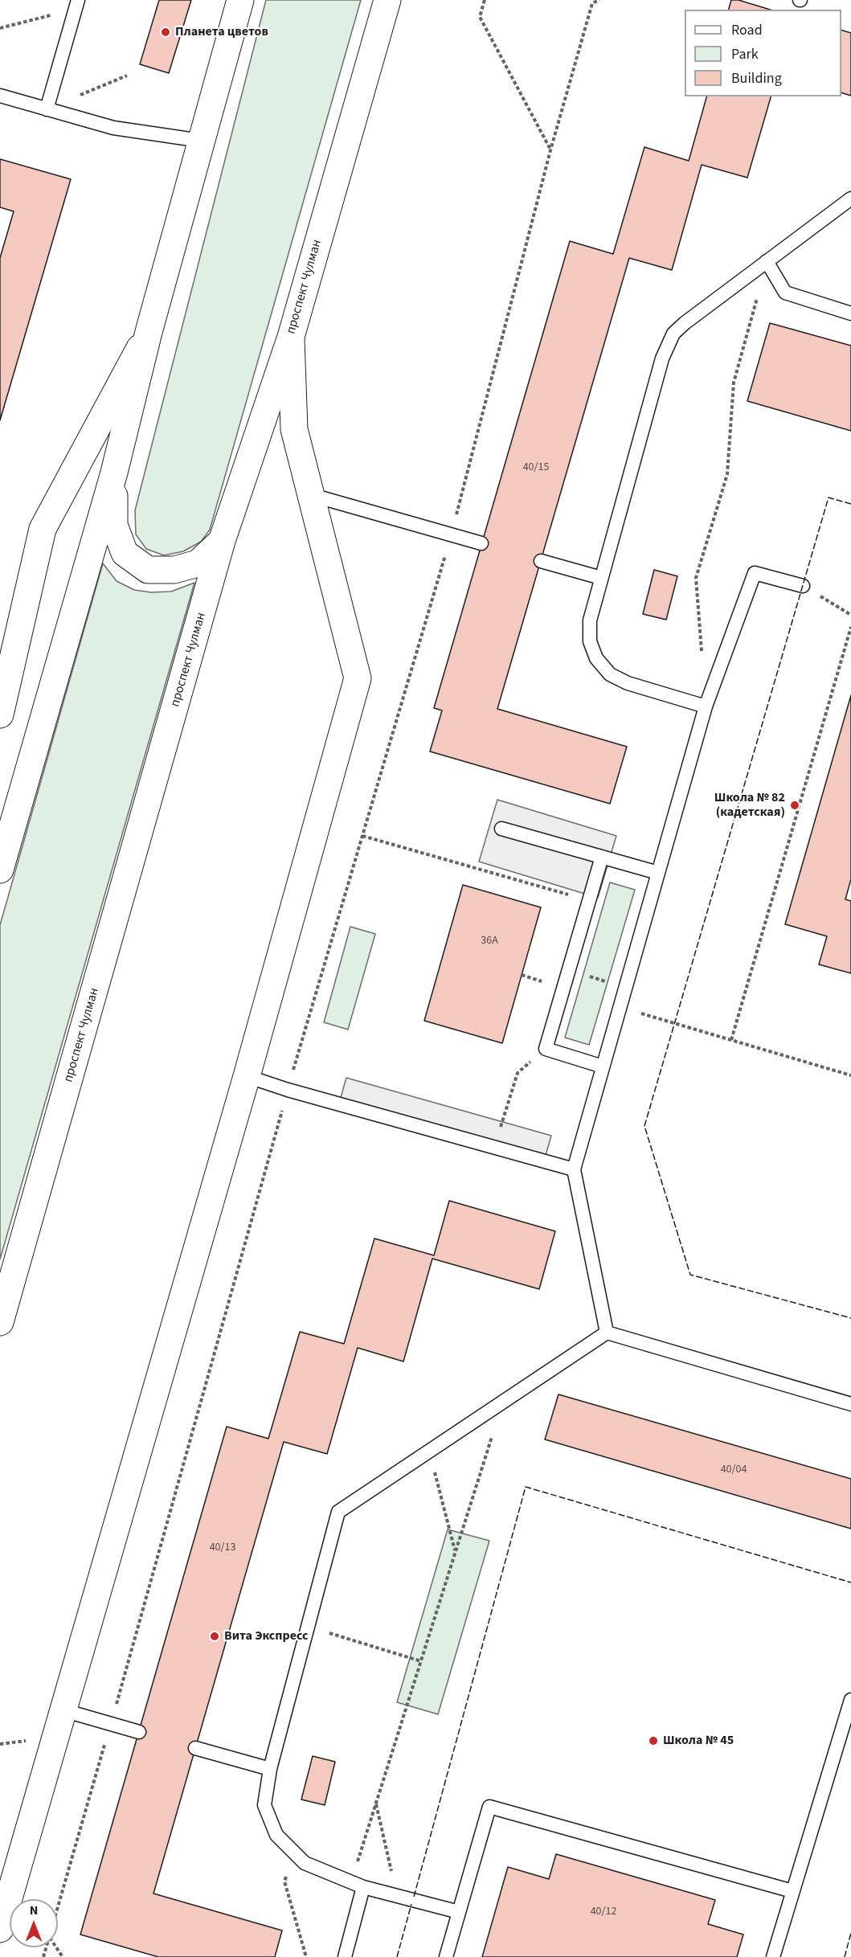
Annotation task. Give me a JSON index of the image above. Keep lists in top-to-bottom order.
{
  "streets": {
    "main road": ["проспект Чулман"]
  },
  "places": [
    "Планета цветов",
    "Школа № 82 (кадетская)",
    "Вита Экспресс",
    "Школа № 45"
  ],
  "house_numbers": [
    "40/15",
    "36А",
    "40/04",
    "40/13",
    "40/12"
  ],
  "legend": ["Road", "Park", "Building"],
  "north": "top"
}
